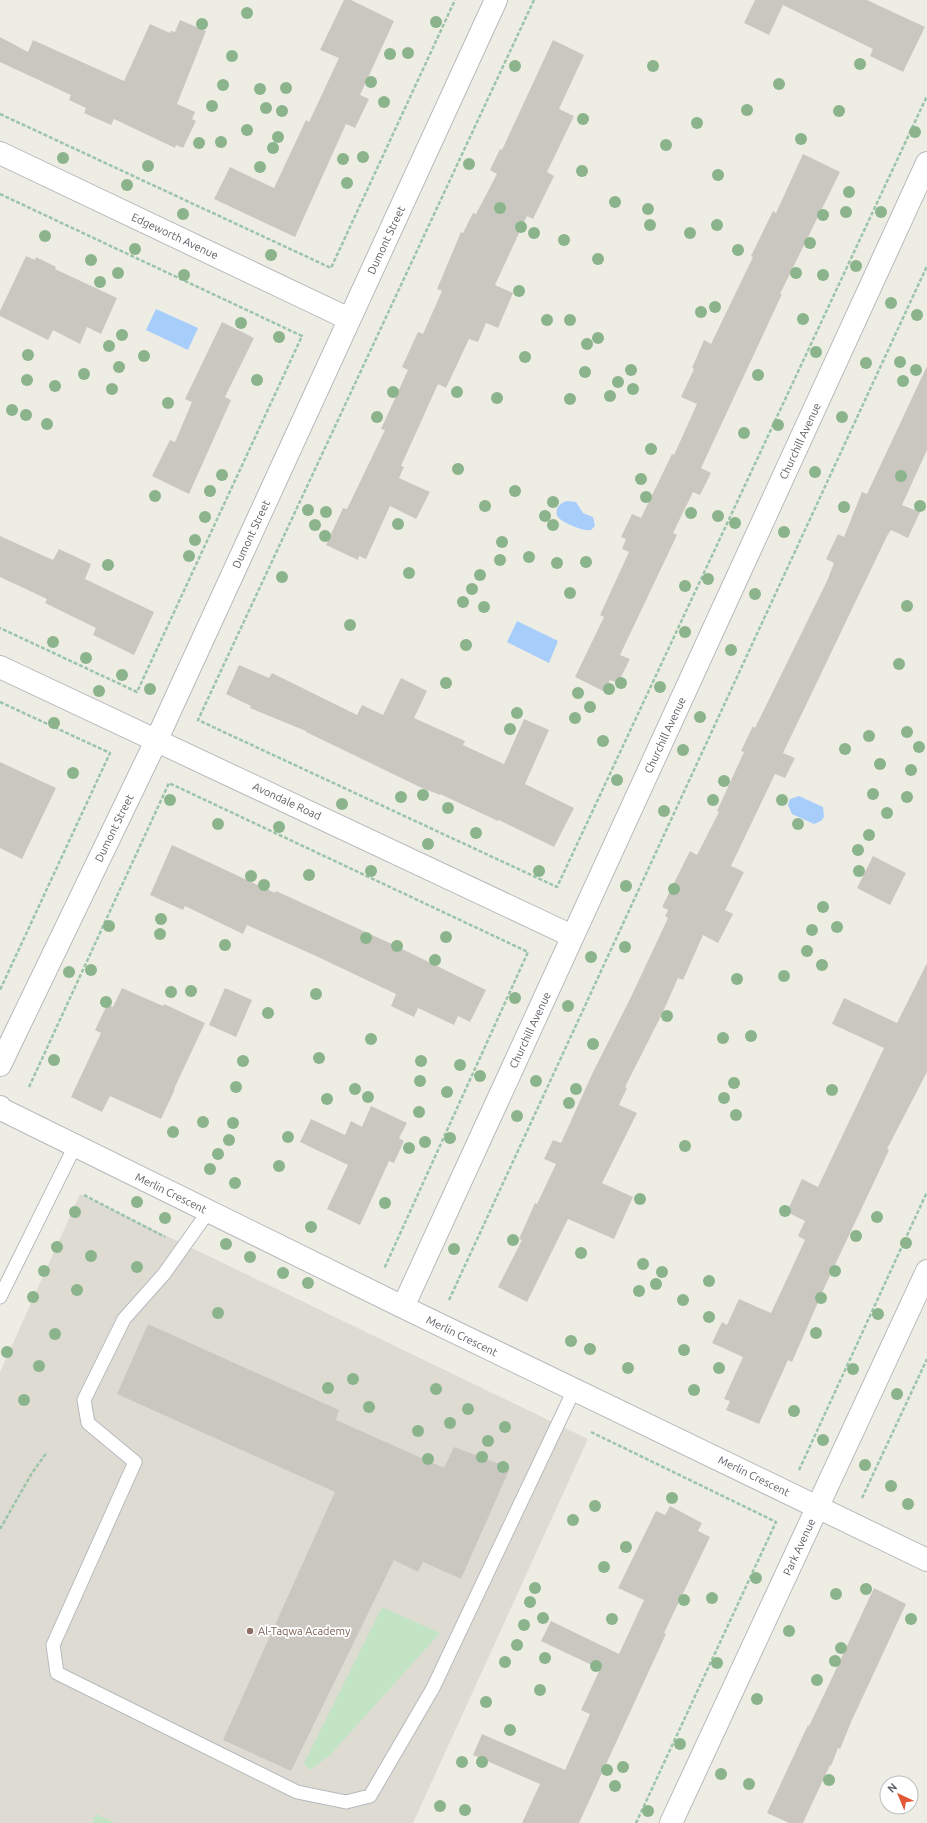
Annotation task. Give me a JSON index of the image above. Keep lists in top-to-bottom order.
{
  "streets": {
    "street": [
      "Edgeworth Avenue",
      "Dumont Street",
      "Churchill Avenue",
      "Avondale Road",
      "Merlin Crescent",
      "Park Avenue"
    ]
  },
  "crossings": [
    ["Edgeworth Avenue", "Dumont Street"],
    ["Dumont Street", "Avondale Road"],
    ["Churchill Avenue", "Avondale Road"],
    ["Churchill Avenue", "Merlin Crescent"],
    ["Merlin Crescent", "Park Avenue"]
  ],
  "places": ["Al-Taqwa Academy"],
  "north": "top left"
}
